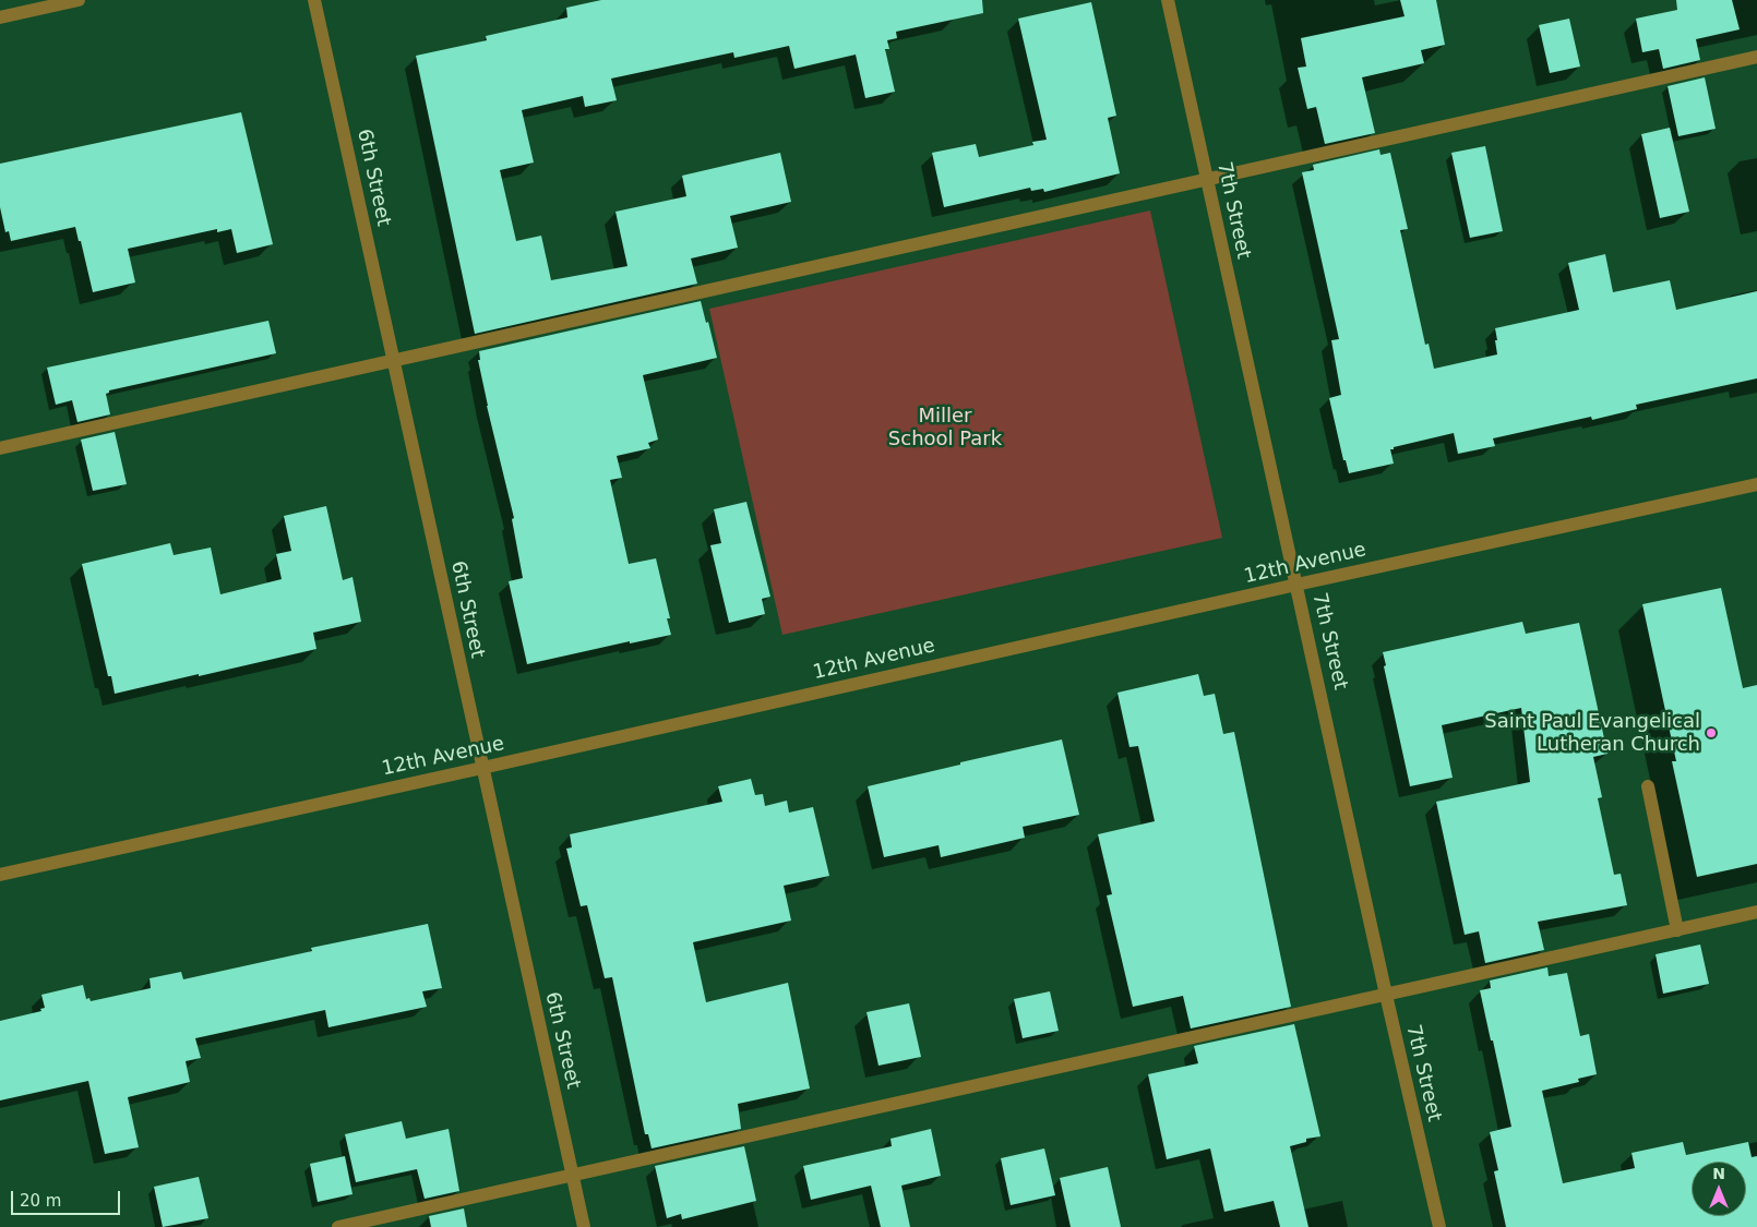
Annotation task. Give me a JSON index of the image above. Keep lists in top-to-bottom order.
{
  "streets": {
    "street": ["6th Street", "7th Street", "12th Avenue"]
  },
  "crossings": [
    ["6th Street", "12th Avenue"],
    ["7th Street", "12th Avenue"]
  ],
  "parks": ["Miller School Park"],
  "places": ["Saint Paul Evangelical Lutheran Church"],
  "scale_bar": "20 m",
  "north": "top"
}
